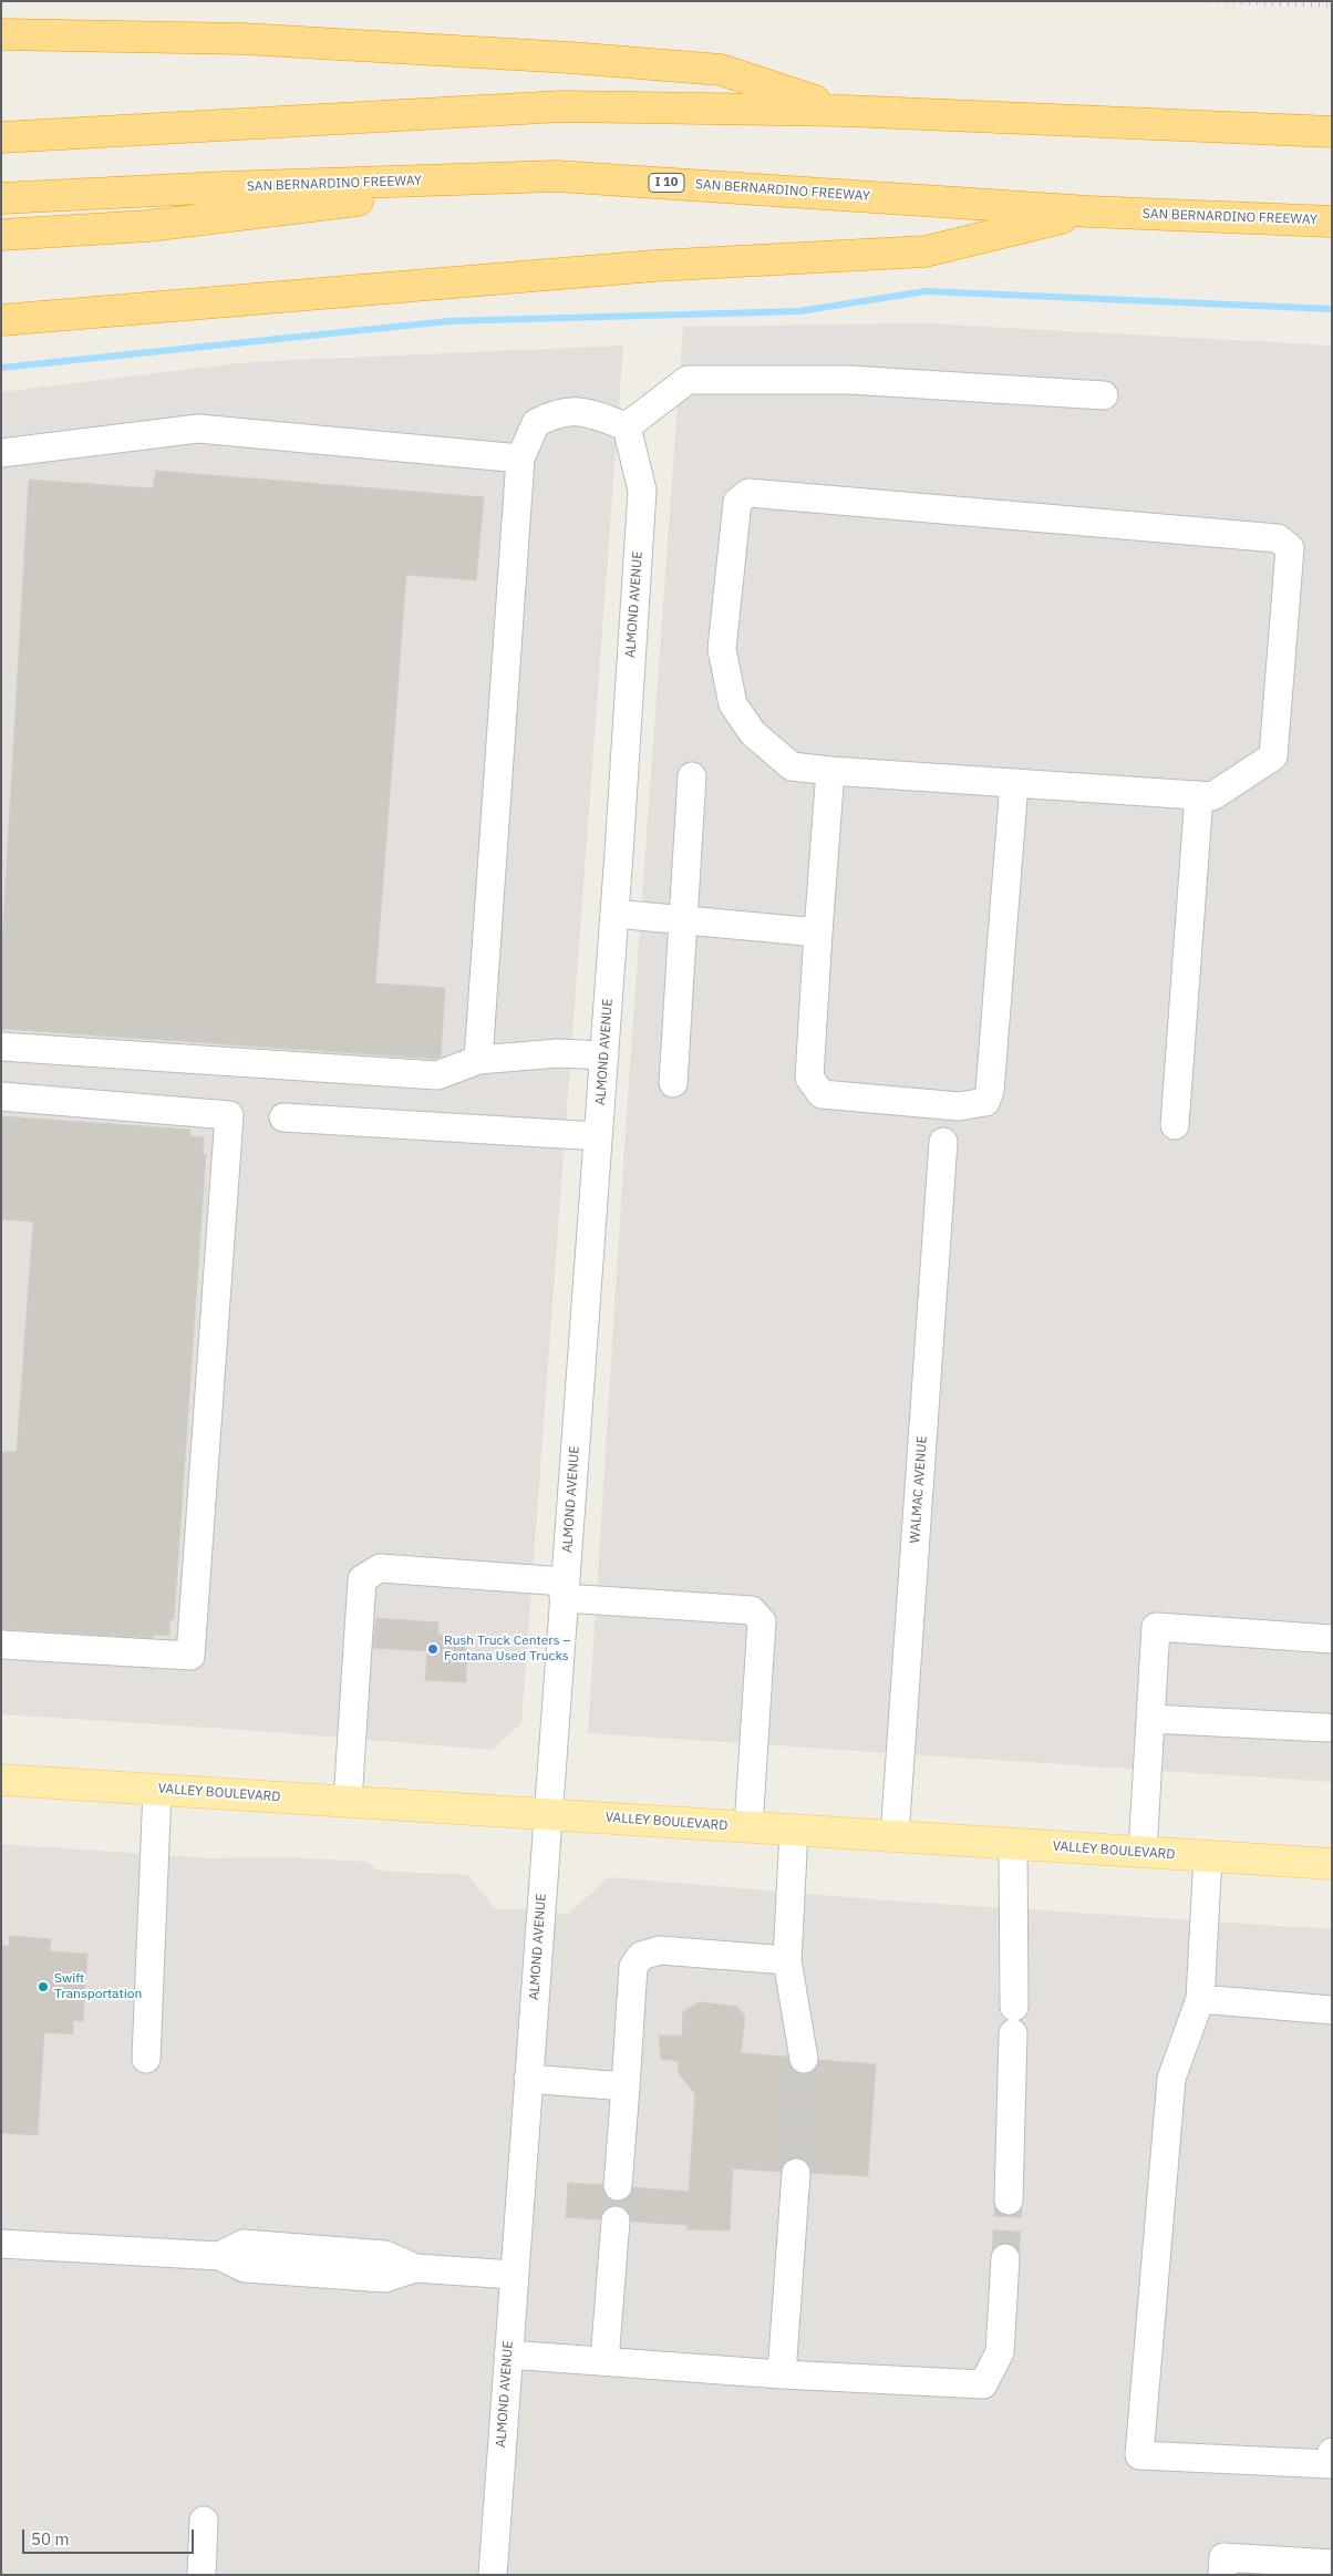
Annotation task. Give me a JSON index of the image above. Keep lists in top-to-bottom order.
{
  "streets": {
    "highway": ["I 10", "SAN BERNARDINO FREEWAY"],
    "main road": ["VALLEY BOULEVARD"],
    "street": ["ALMOND AVENUE", "WALMAC AVENUE"]
  },
  "crossings": [
    ["ALMOND AVENUE", "VALLEY BOULEVARD"],
    ["WALMAC AVENUE", "VALLEY BOULEVARD"]
  ],
  "places": ["Rush Truck Centers – Fontana Used Trucks", "Swift Transportation"],
  "scale_bar": "50 m"
}
